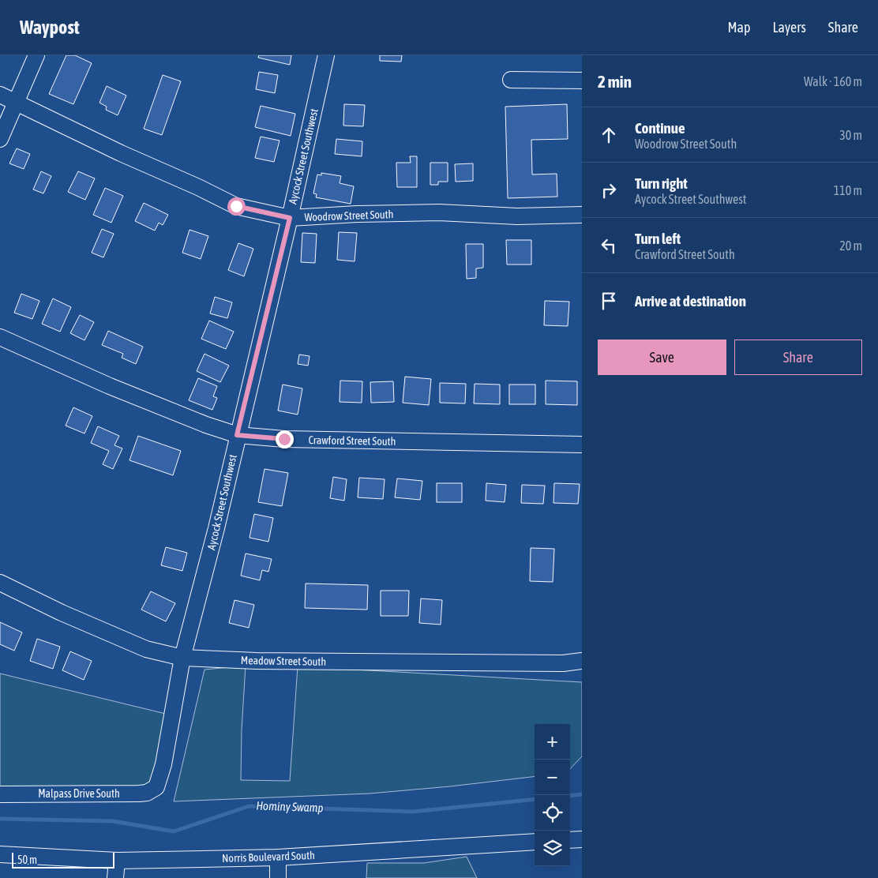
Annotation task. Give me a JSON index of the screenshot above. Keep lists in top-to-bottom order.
{
  "streets": {
    "street": [
      "Aycock Street Southwest",
      "Woodrow Street South",
      "Crawford Street South",
      "Meadow Street South",
      "Malpass Drive South",
      "Norris Boulevard South"
    ]
  },
  "crossings": [
    ["Aycock Street Southwest", "Woodrow Street South"],
    ["Aycock Street Southwest", "Crawford Street South"],
    ["Aycock Street Southwest", "Meadow Street South"],
    ["Aycock Street Southwest", "Malpass Drive South"]
  ],
  "water": ["Hominy Swamp"],
  "scale_bar": "50 m",
  "page": {
    "header": "Waypost",
    "nav": ["Map", "Layers", "Share"],
    "heading": ["2 min", "Walk · 160 m"],
    "list": [
      ["Continue", "Woodrow Street South", "30 m"],
      ["Turn right", "Aycock Street Southwest", "110 m"],
      ["Turn left", "Crawford Street South", "20 m"],
      "Arrive at destination"
    ],
    "buttons": ["Save", "Share"],
    "map_buttons": ["+", "−"],
    "scale": "50 m"
  }
}
